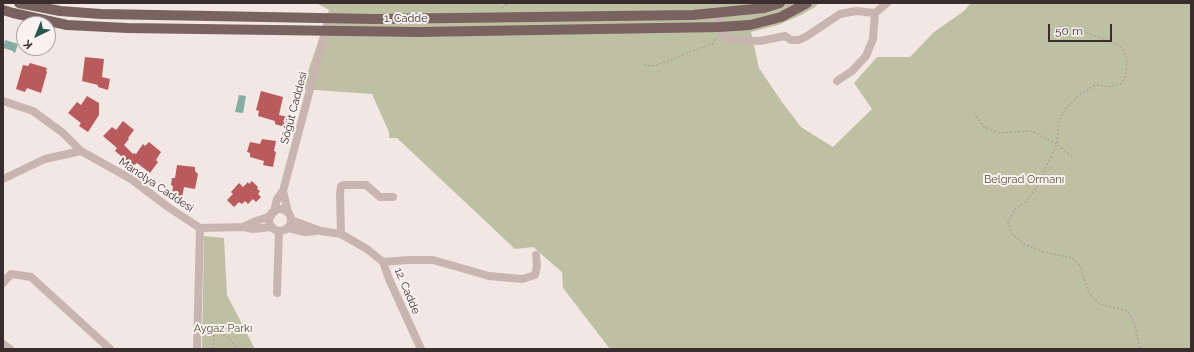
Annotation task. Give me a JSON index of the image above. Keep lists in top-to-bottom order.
{
  "streets": {
    "main road": ["1. Cadde"],
    "street": ["Söğüt Caddesi", "Manolya Caddesi", "12. Cadde"]
  },
  "crossings": [
    ["1. Cadde", "Söğüt Caddesi"]
  ],
  "parks": ["Belgrad Ormanı", "Aygaz Parkı"],
  "scale_bar": "50 m",
  "north": "bottom left"
}
